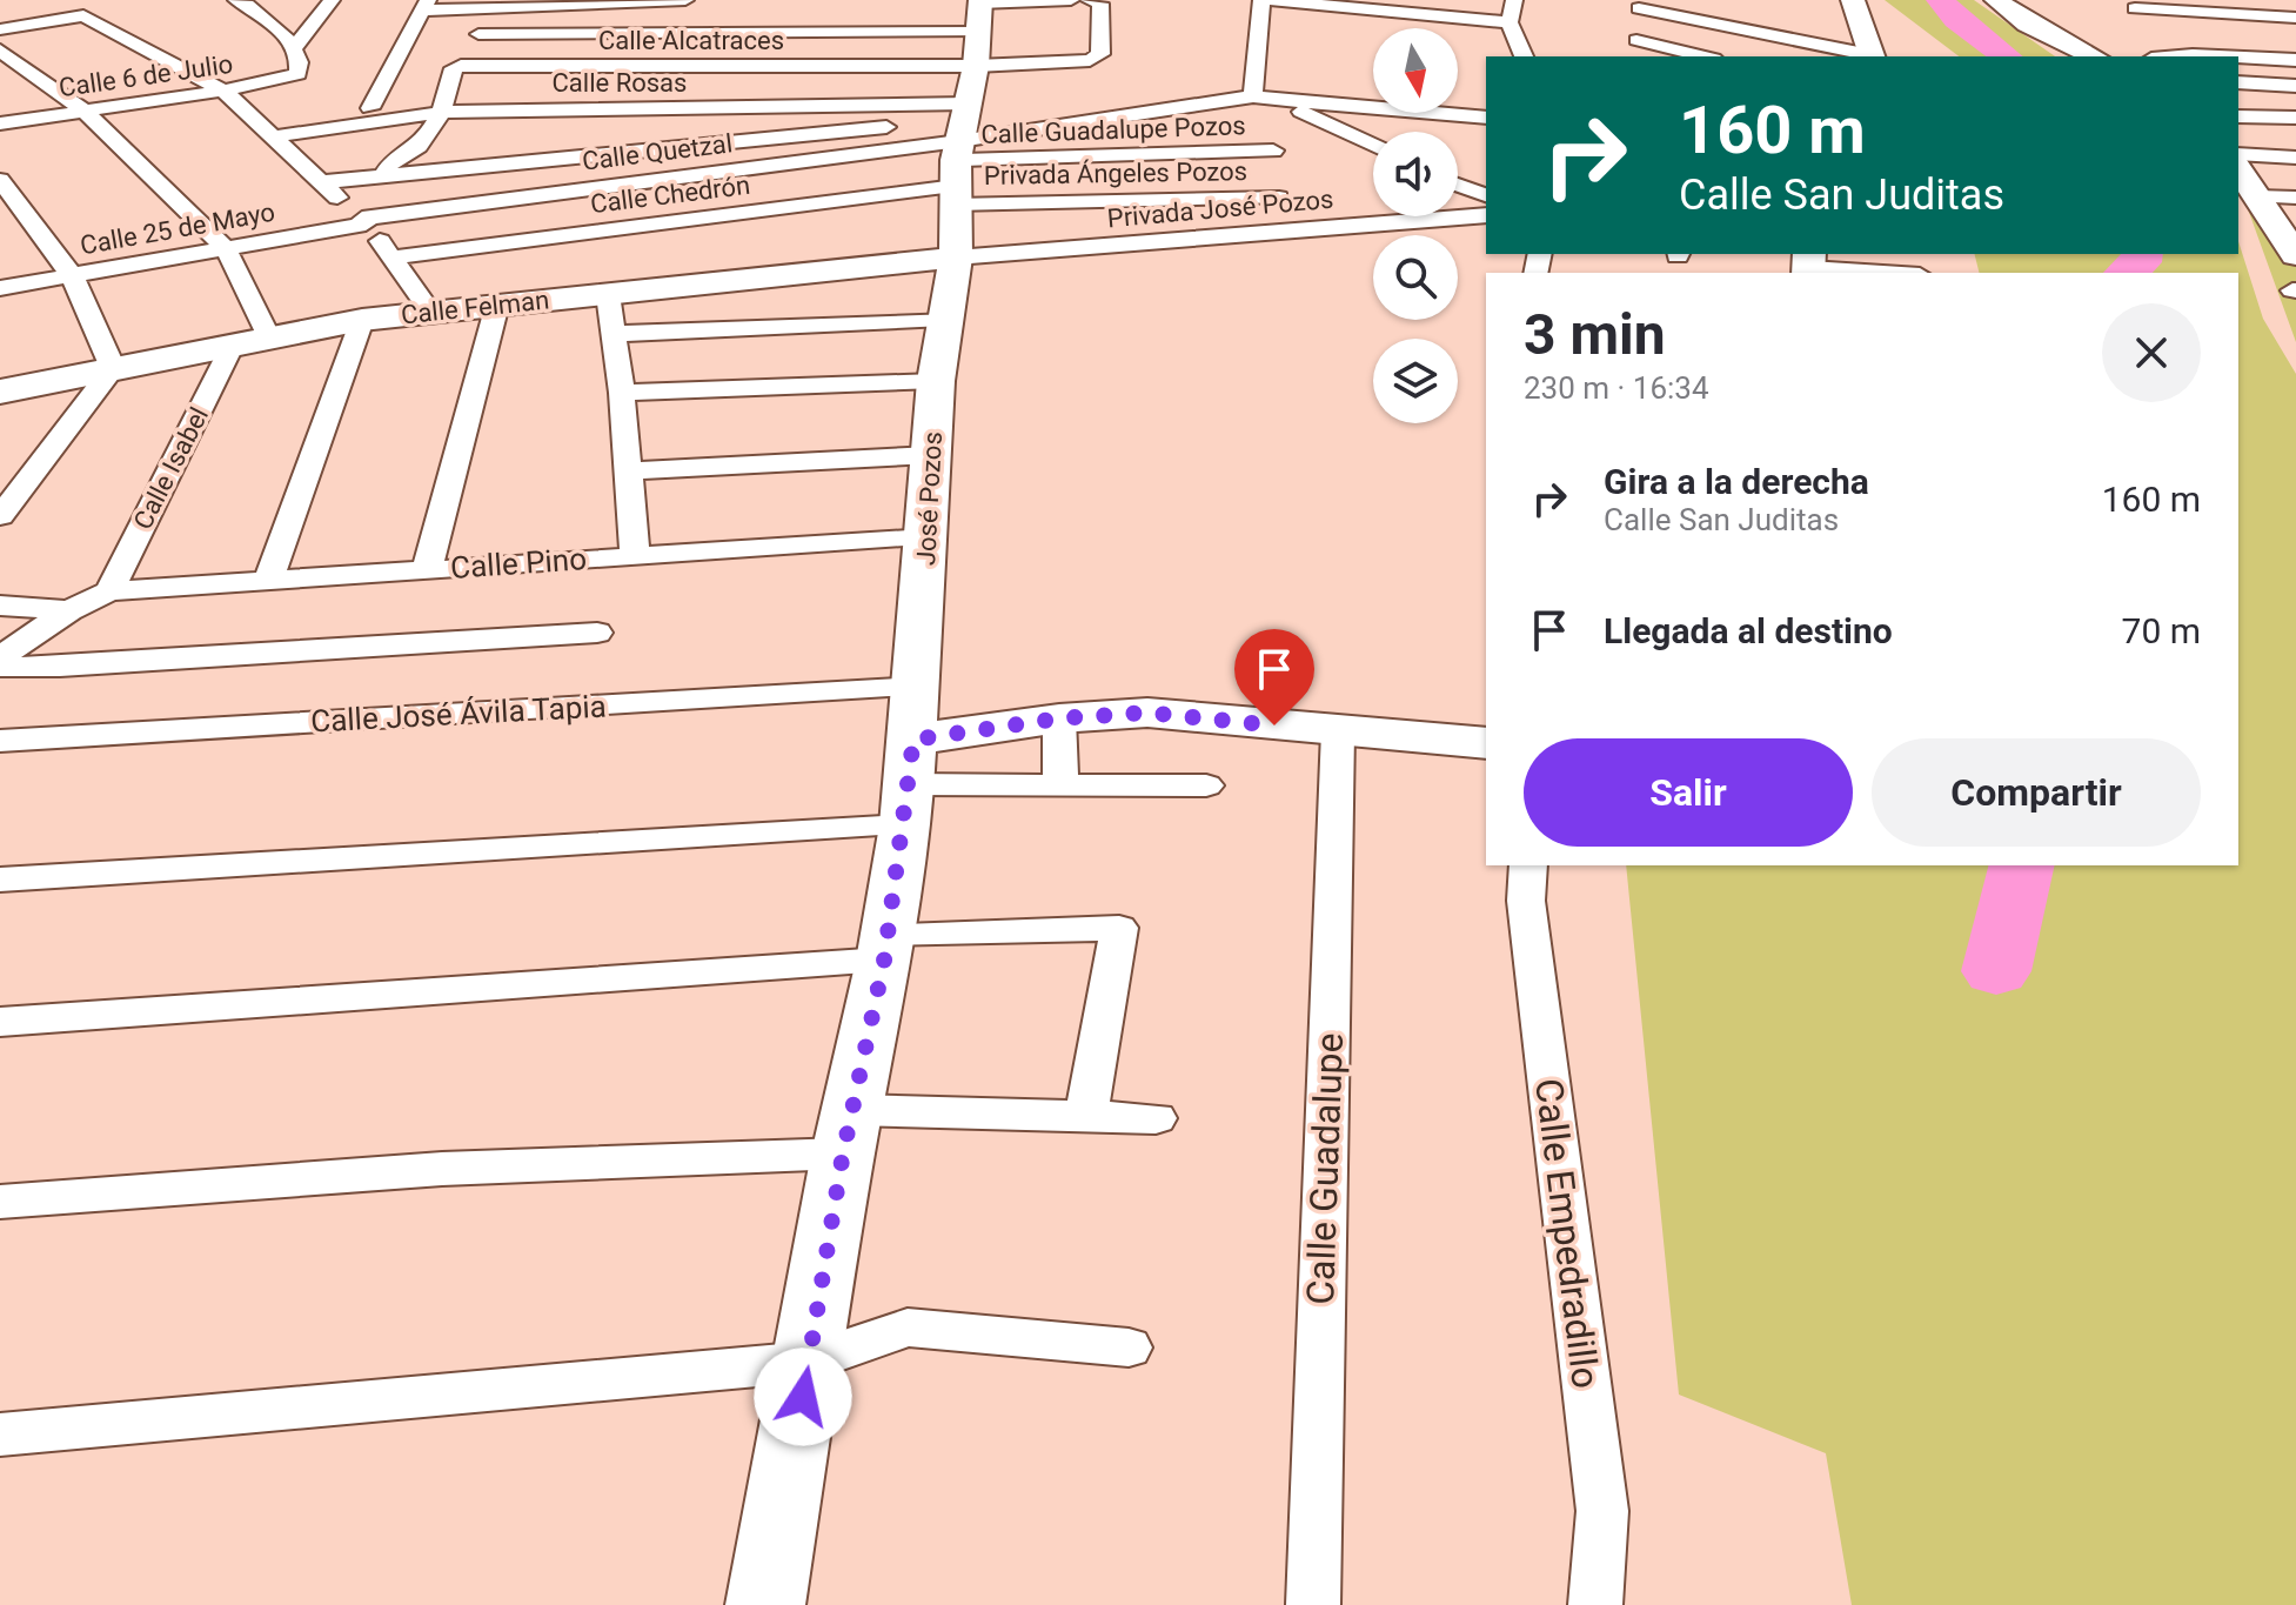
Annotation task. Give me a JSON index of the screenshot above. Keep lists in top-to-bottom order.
{
  "streets": {
    "street": [
      "Calle Alcatraces",
      "Calle 6 de Julio",
      "Calle Rosas",
      "Calle Guadalupe Pozos",
      "Calle Quetzal",
      "Privada Ángeles Pozos",
      "Calle Chedrón",
      "Privada José Pozos",
      "Calle 25 de Mayo",
      "Calle Felman",
      "Calle Isabel",
      "José Pozos",
      "Calle Pino",
      "Calle José Ávila Tapia",
      "Calle Guadalupe",
      "Calle Empedradillo"
    ]
  },
  "crossings": [
    ["Calle Alcatraces", "Calle Rosas"],
    ["Calle Alcatraces", "José Pozos"],
    ["Calle Rosas", "Calle Guadalupe Pozos"],
    ["Calle Rosas", "Calle Quetzal"],
    ["Calle Rosas", "Privada Ángeles Pozos"],
    ["Calle Rosas", "Calle Chedrón"],
    ["Calle Rosas", "José Pozos"],
    ["Calle Guadalupe Pozos", "Calle Quetzal"],
    ["Calle Guadalupe Pozos", "Privada Ángeles Pozos"],
    ["Calle Guadalupe Pozos", "Calle Chedrón"],
    ["Calle Guadalupe Pozos", "José Pozos"],
    ["Calle Quetzal", "Privada Ángeles Pozos"],
    ["Calle Quetzal", "Calle Chedrón"],
    ["Calle Quetzal", "Calle 25 de Mayo"],
    ["Calle Quetzal", "José Pozos"],
    ["Privada Ángeles Pozos", "Calle Chedrón"],
    ["Privada Ángeles Pozos", "José Pozos"],
    ["Calle Chedrón", "José Pozos"],
    ["Privada José Pozos", "Calle Felman"],
    ["Privada José Pozos", "José Pozos"],
    ["Calle Felman", "Calle Isabel"],
    ["Calle Felman", "José Pozos"],
    ["Calle Isabel", "Calle Pino"],
    ["José Pozos", "Calle Pino"],
    ["José Pozos", "Calle José Ávila Tapia"]
  ],
  "north": "bottom",
  "page": {
    "turn": ["160 m", "Calle San Juditas"],
    "heading": ["3 min", "230 m · 16:34"],
    "list": [
      {
        "name": "Gira a la derecha",
        "note": "Calle San Juditas",
        "value": "160 m"
      },
      {
        "name": "Llegada al destino",
        "value": "70 m"
      }
    ],
    "buttons": ["Salir", "Compartir"]
  }
}
